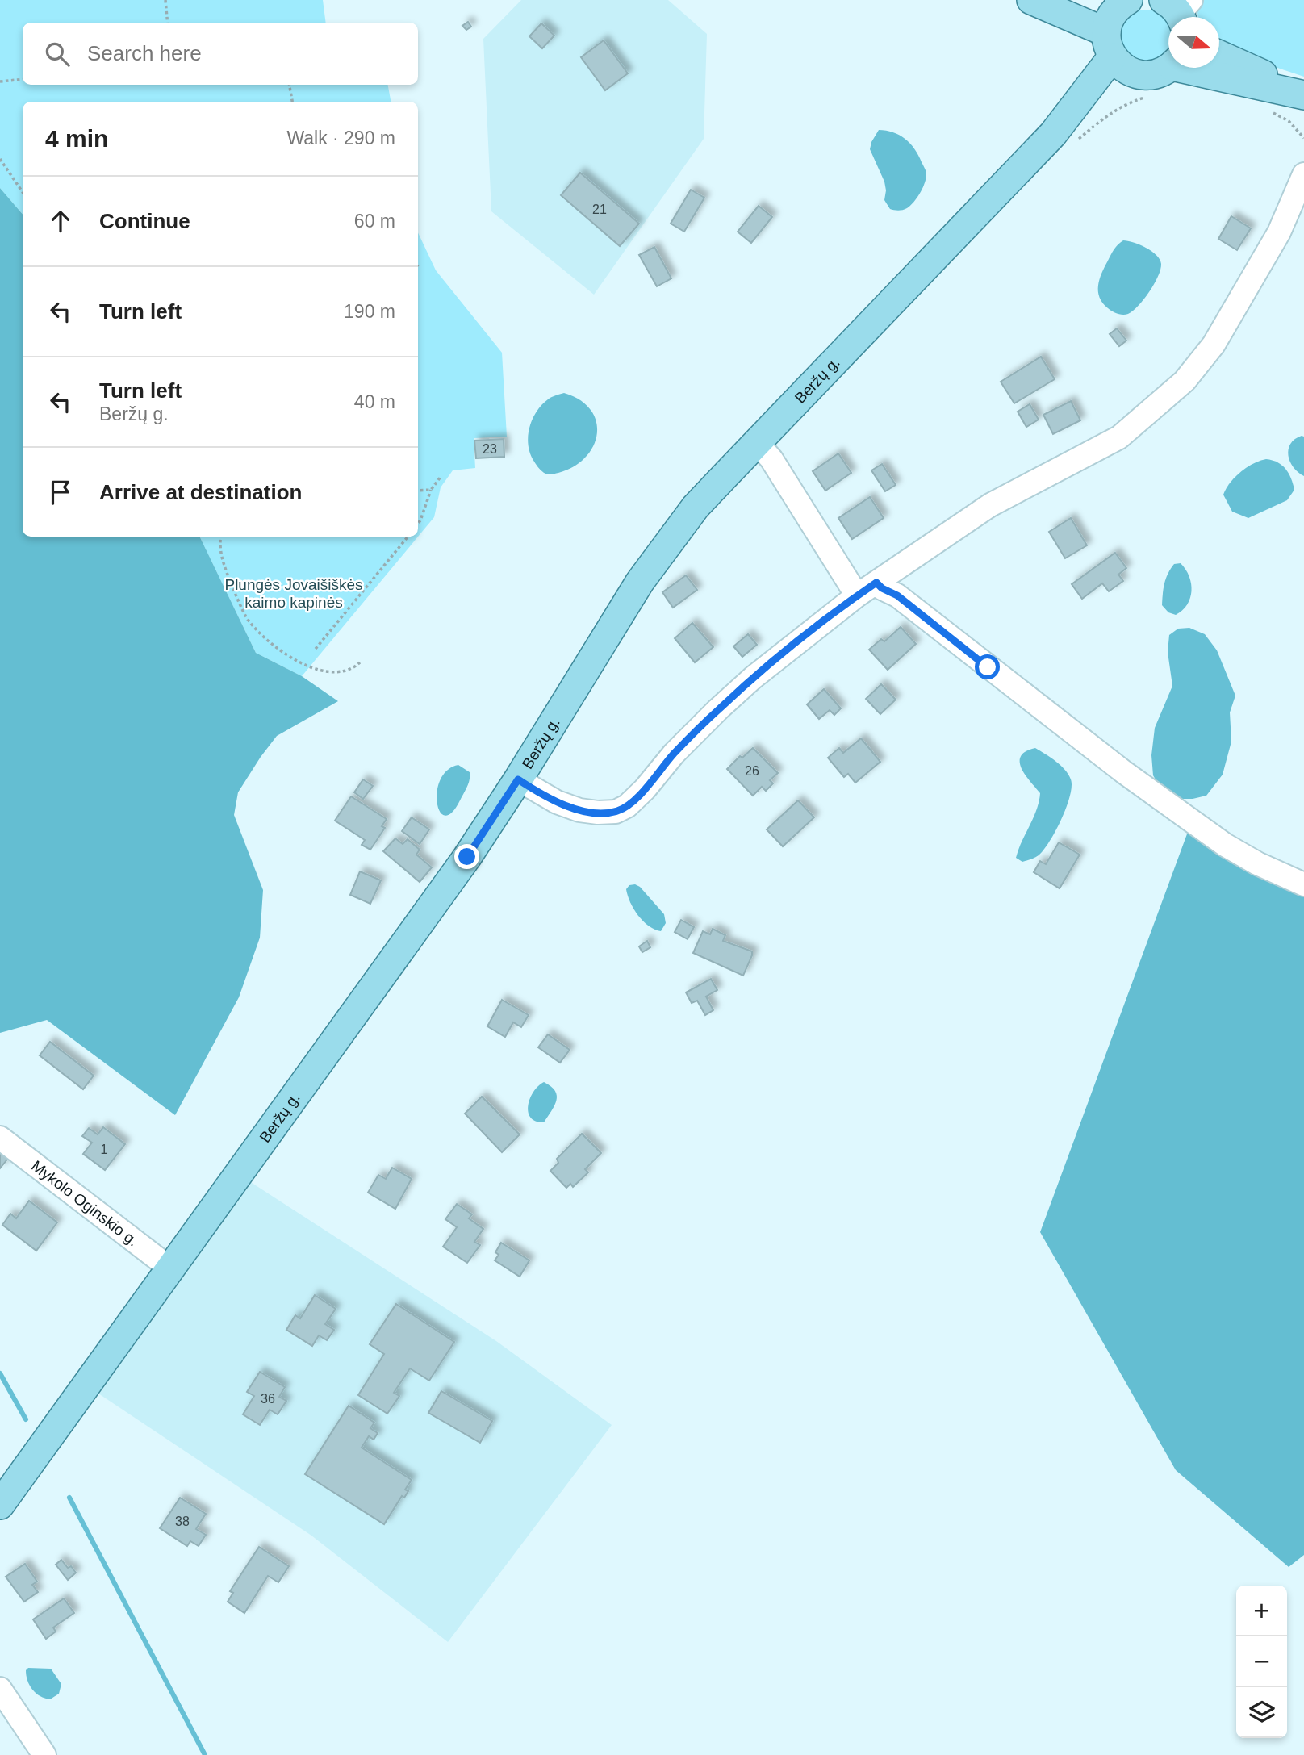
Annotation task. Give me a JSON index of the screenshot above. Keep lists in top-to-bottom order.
{
  "streets": {
    "main road": ["Beržų g."],
    "street": ["Mykolo Oginskio g."]
  },
  "crossings": [
    ["Beržų g.", "Mykolo Oginskio g."]
  ],
  "parks": ["Plungės Jovaišiškės kaimo kapinės"],
  "house_numbers": [
    "21",
    "23",
    "26",
    "1",
    "36",
    "38"
  ],
  "north": "right",
  "page": {
    "search": "Search here",
    "heading": ["4 min", "Walk · 290 m"],
    "list": [
      ["Continue", "60 m"],
      ["Turn left", "190 m"],
      ["Turn left", "Beržų g.", "40 m"],
      "Arrive at destination"
    ],
    "map_buttons": ["+", "−"]
  }
}
